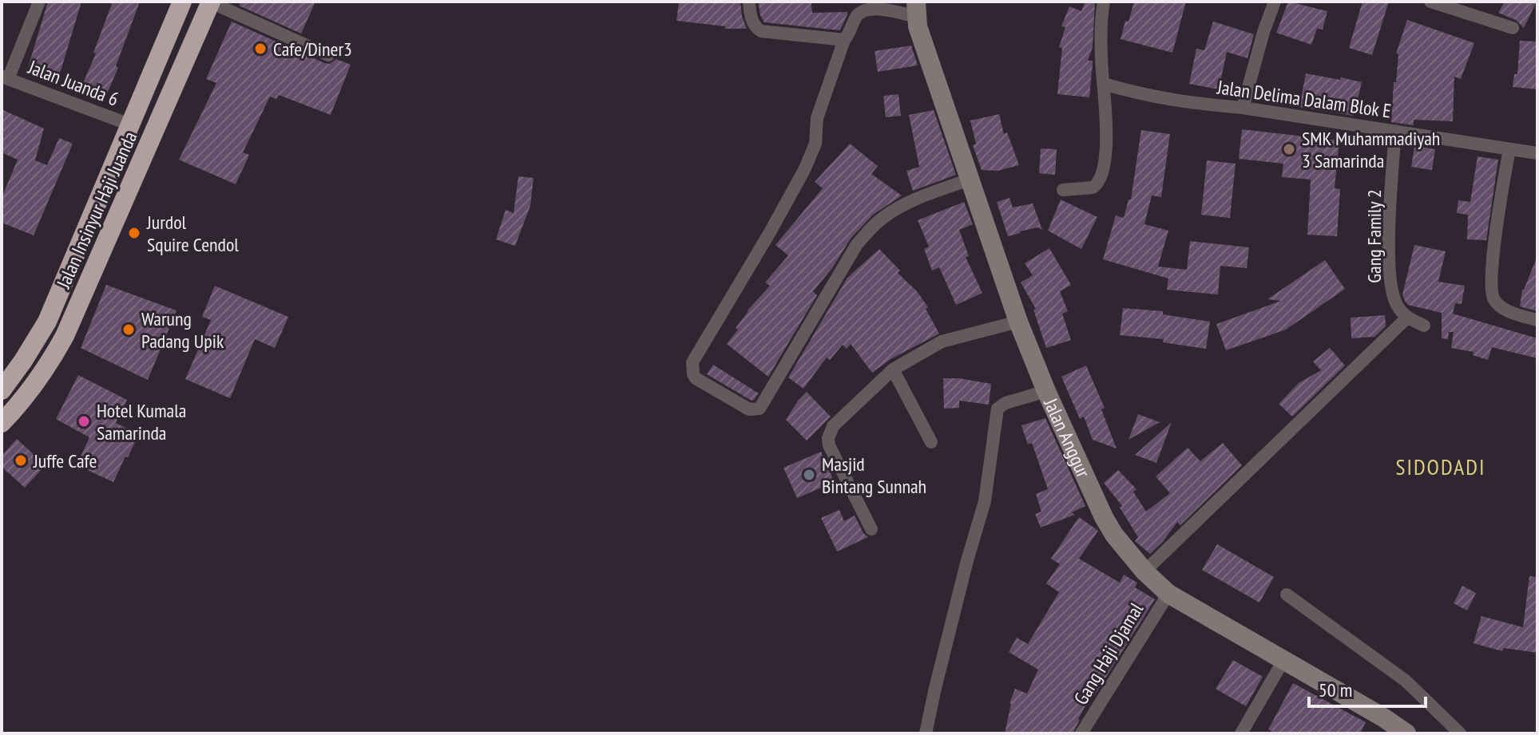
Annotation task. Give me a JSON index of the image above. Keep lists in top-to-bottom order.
{
  "streets": {
    "highway": ["Jalan Insinyur Haji Juanda"],
    "street": [
      "Jalan Juanda 6",
      "Jalan Delima Dalam Blok E",
      "Gang Family 2",
      "Jalan Anggur",
      "Gang Haji Djamal"
    ]
  },
  "crossings": [
    ["Jalan Juanda 6", "Jalan Insinyur Haji Juanda"],
    ["Jalan Delima Dalam Blok E", "Gang Family 2"],
    ["Jalan Anggur", "Gang Haji Djamal"]
  ],
  "districts": ["SIDODADI"],
  "places": [
    "Cafe/Diner3",
    "SMK Muhammadiyah 3 Samarinda",
    "Jurdol Squire Cendol",
    "Warung Padang Upik",
    "Hotel Kumala Samarinda",
    "Juffe Cafe",
    "Masjid Bintang Sunnah"
  ],
  "scale_bar": "50 m"
}
